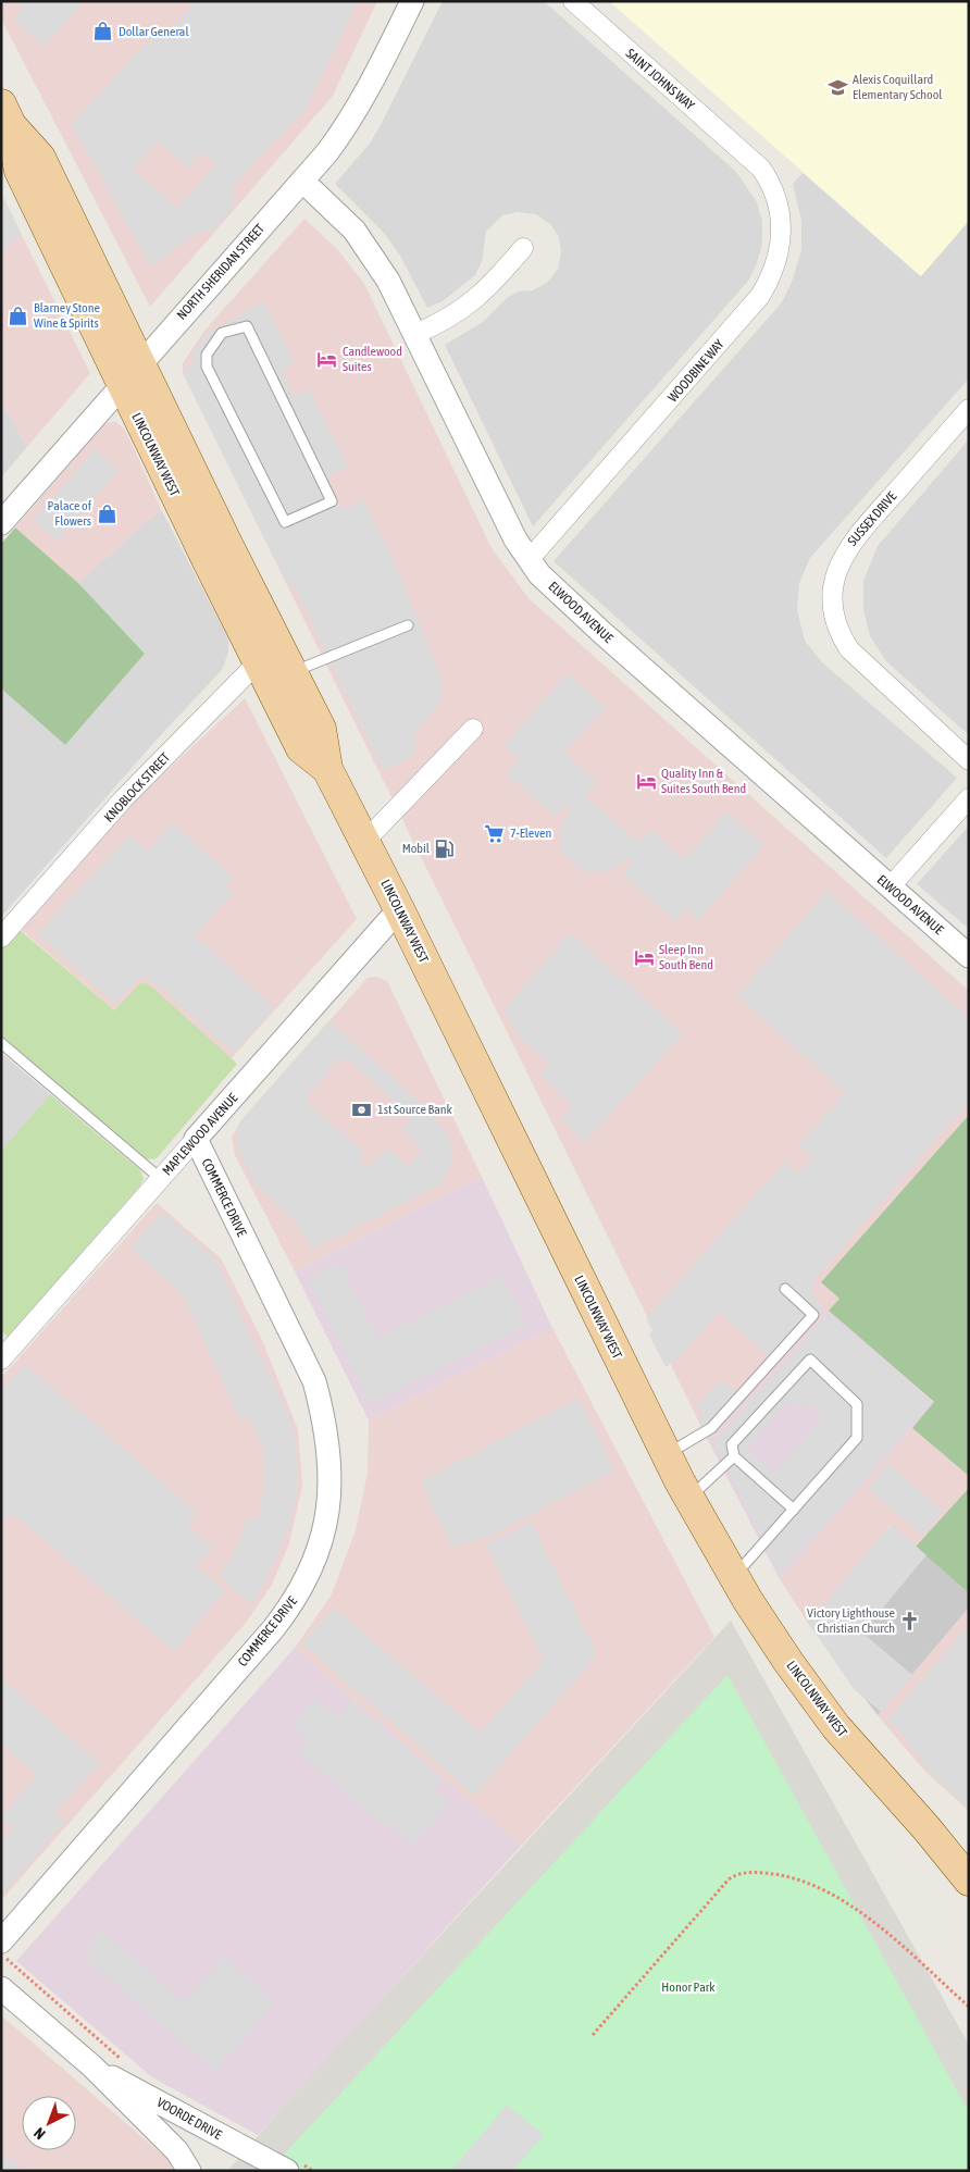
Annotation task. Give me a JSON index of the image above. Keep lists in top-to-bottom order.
{
  "streets": {
    "main road": ["LINCOLNWAY WEST"],
    "street": [
      "SAINT JOHNS WAY",
      "NORTH SHERIDAN STREET",
      "WOODBINE WAY",
      "SUSSEX DRIVE",
      "ELWOOD AVENUE",
      "KNOBLOCK STREET",
      "MAPLEWOOD AVENUE",
      "COMMERCE DRIVE",
      "VOORDE DRIVE"
    ]
  },
  "crossings": [
    ["SAINT JOHNS WAY", "WOODBINE WAY"],
    ["NORTH SHERIDAN STREET", "LINCOLNWAY WEST"],
    ["NORTH SHERIDAN STREET", "ELWOOD AVENUE"],
    ["WOODBINE WAY", "ELWOOD AVENUE"],
    ["LINCOLNWAY WEST", "KNOBLOCK STREET"],
    ["LINCOLNWAY WEST", "MAPLEWOOD AVENUE"],
    ["MAPLEWOOD AVENUE", "COMMERCE DRIVE"]
  ],
  "parks": ["Honor Park"],
  "places": {
    "shop": ["Dollar General", "Blarney Stone Wine & Spirits", "Palace of Flowers"],
    "school or university": ["Alexis Coquillard Elementary School"],
    "hotel": ["Candlewood Suites", "Quality Inn & Suites South Bend", "Sleep Inn South Bend"],
    "supermarket": ["7-Eleven"],
    "fuel station": ["Mobil"],
    "bank": ["1st Source Bank"],
    "church": ["Victory Lighthouse Christian Church"]
  },
  "north": "bottom left"
}
